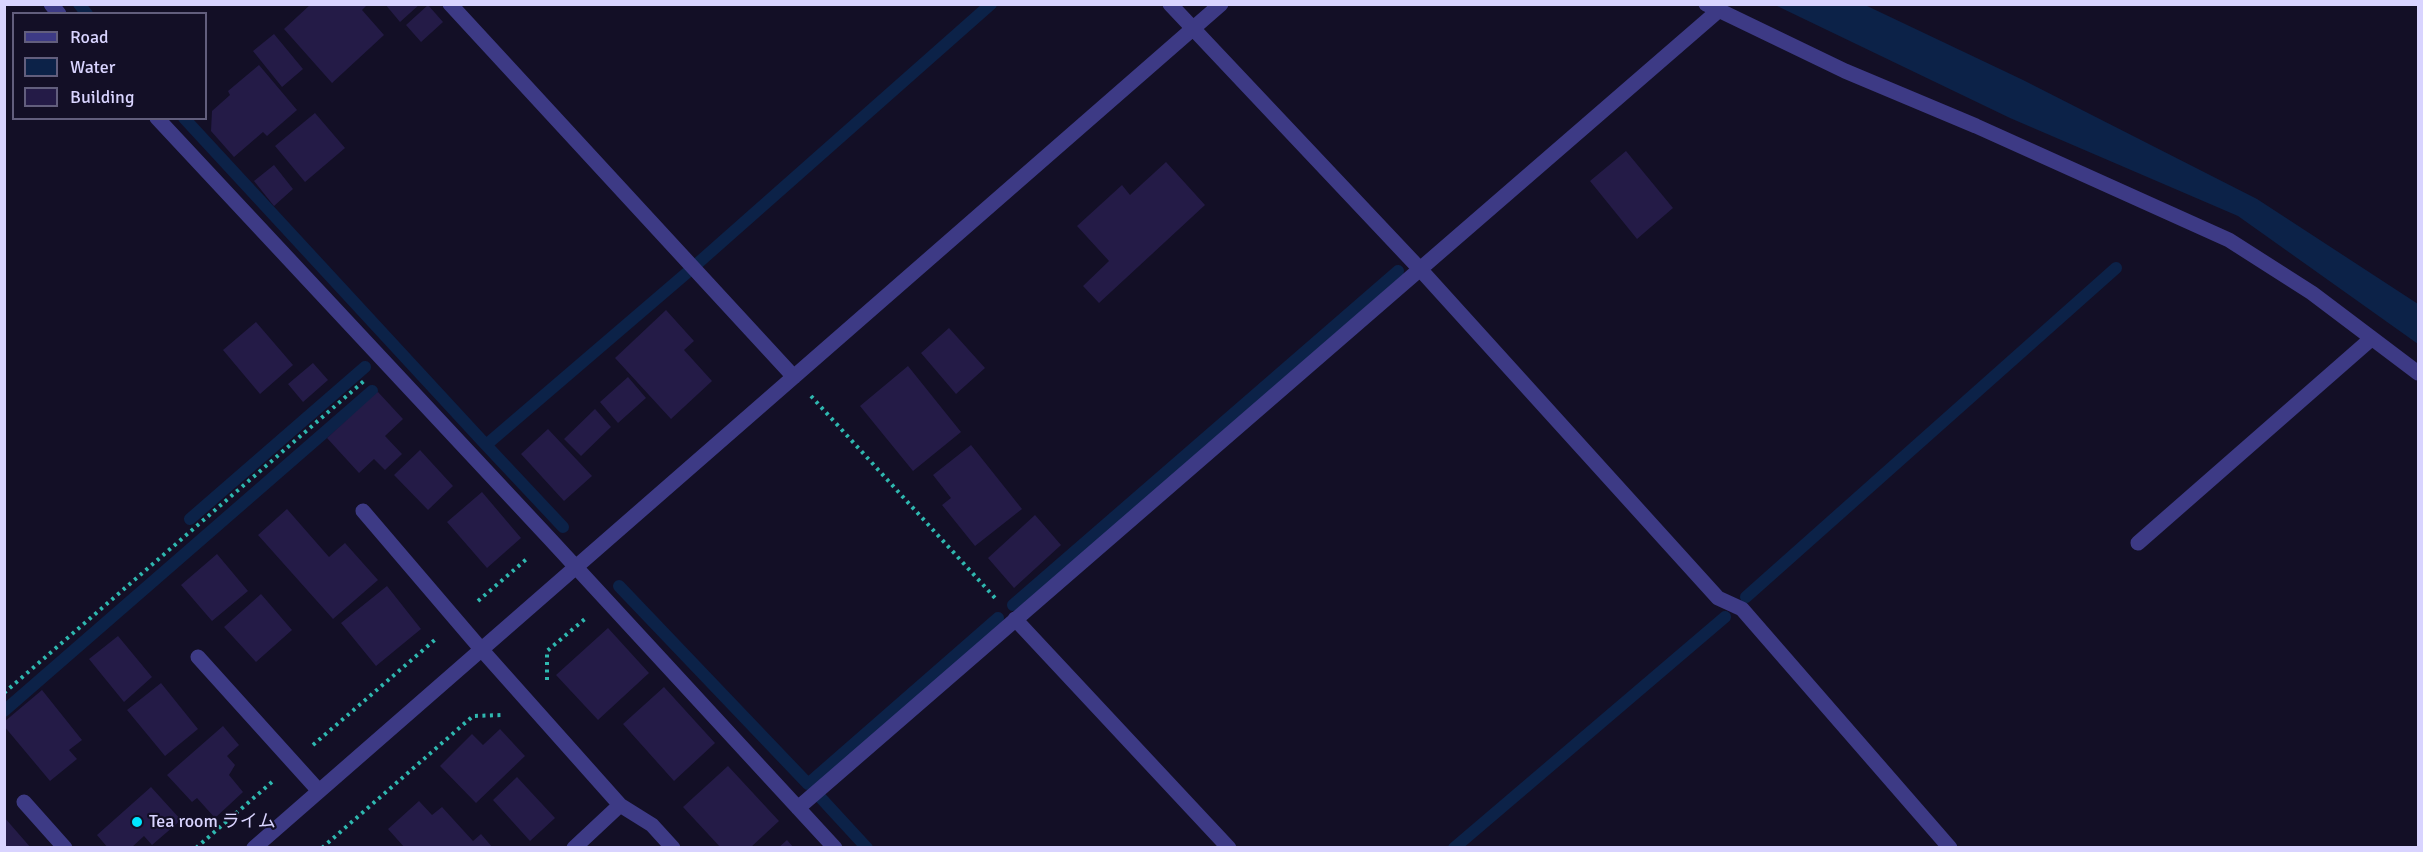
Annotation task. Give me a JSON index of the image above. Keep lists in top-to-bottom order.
{
  "places": ["Tea room ライム"],
  "legend": ["Road", "Water", "Building"]
}
